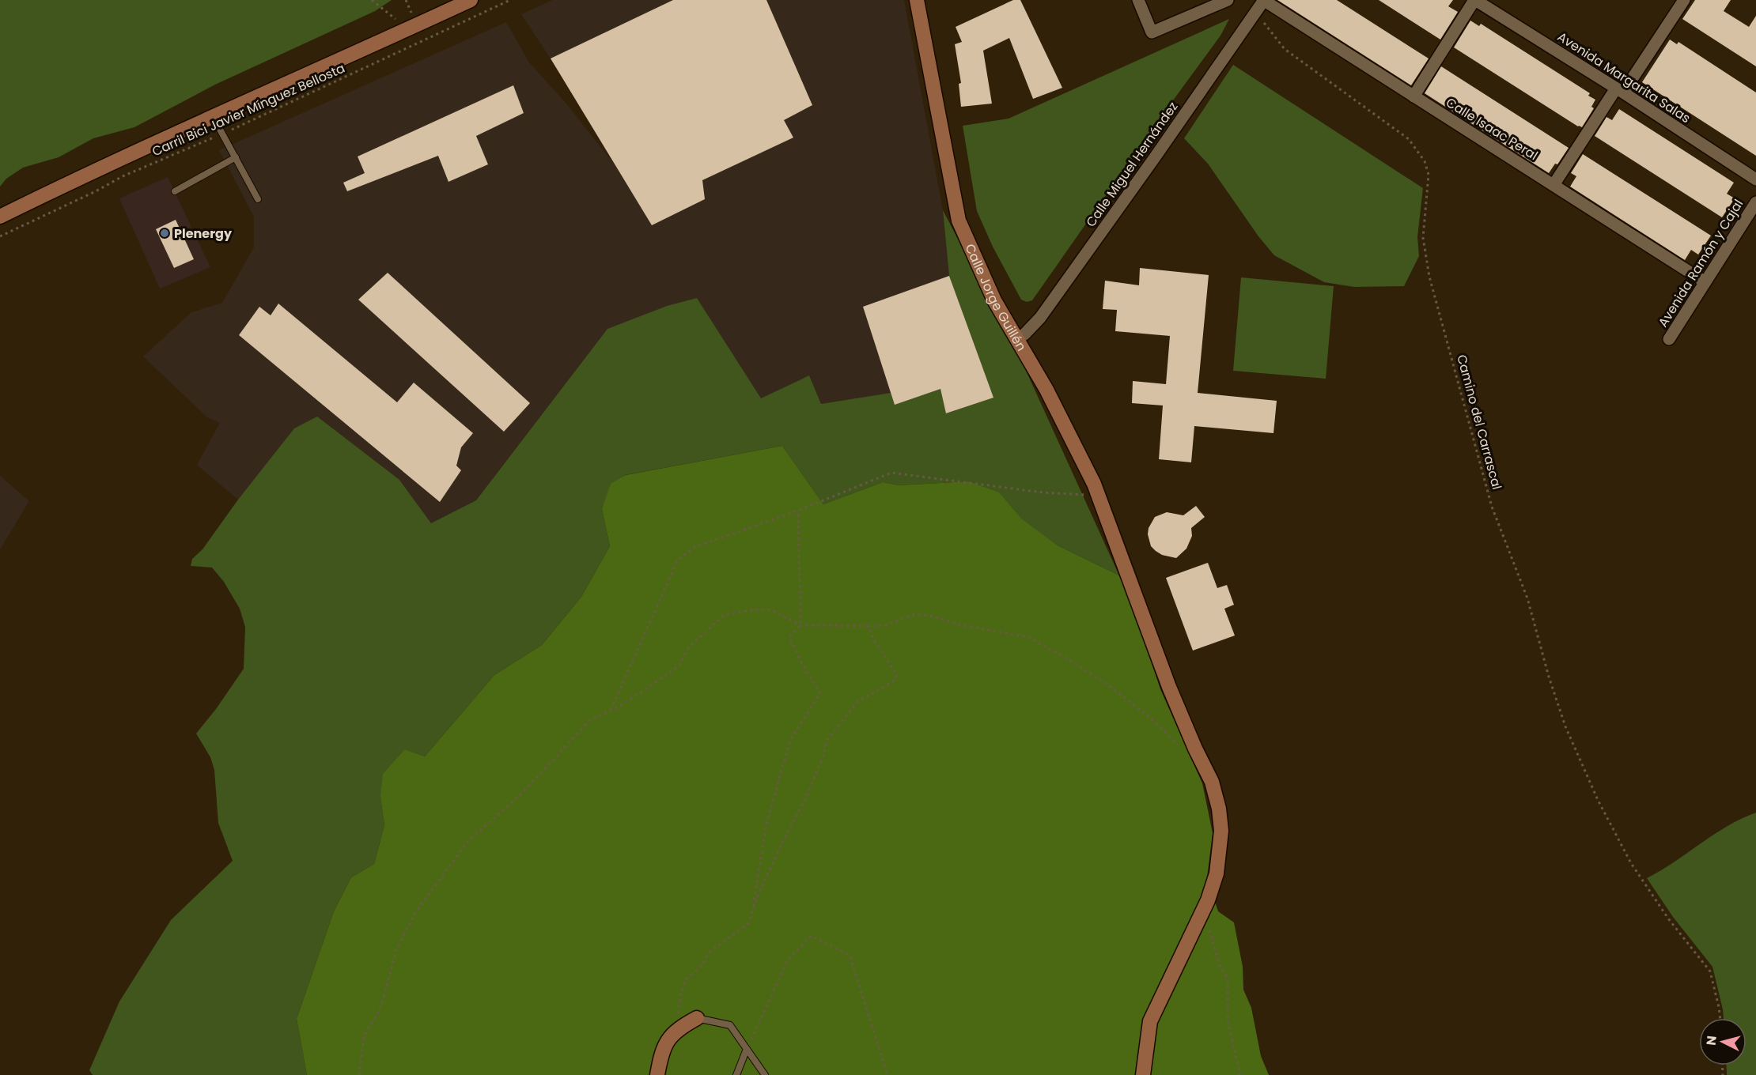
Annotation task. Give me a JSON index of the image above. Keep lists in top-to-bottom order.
{
  "streets": {
    "street": [
      "Avenida Margarita Salas",
      "Calle Isaac Peral",
      "Calle Miguel Hernández",
      "Avenida Ramón y Cajal",
      "Calle Jorge Guillén"
    ],
    "path": ["Carril Bici Javier Mínguez Bellosta", "Camino del Carrascal"]
  },
  "crossings": [
    ["Calle Isaac Peral", "Calle Miguel Hernández"],
    ["Calle Isaac Peral", "Avenida Ramón y Cajal"],
    ["Calle Miguel Hernández", "Calle Jorge Guillén"],
    ["Calle Miguel Hernández", "Camino del Carrascal"]
  ],
  "places": ["Plenergy"],
  "north": "left"
}
